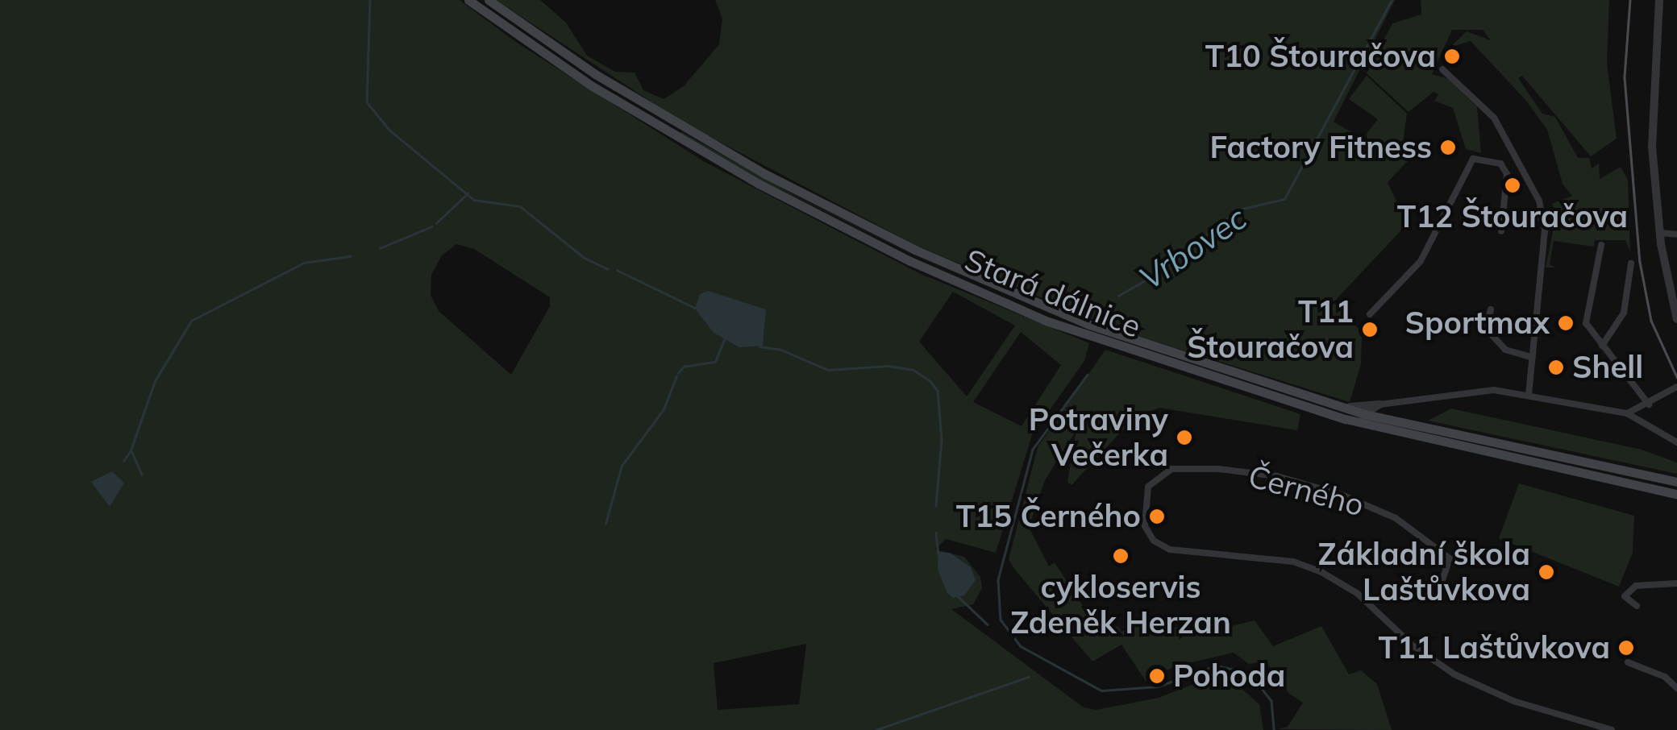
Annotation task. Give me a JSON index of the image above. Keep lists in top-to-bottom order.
{
  "streets": {
    "main road": ["Stará dálnice"],
    "street": ["Černého"]
  },
  "water": ["Vrbovec"],
  "places": [
    "T10 Štouračova",
    "Factory Fitness",
    "T12 Štouračova",
    "Sportmax",
    "T11 Štouračova",
    "Shell",
    "Potraviny Večerka",
    "T15 Černého",
    "cykloservis Zdeněk Herzan",
    "Základní škola Laštůvkova",
    "T11 Laštůvkova",
    "Pohoda"
  ]
}
